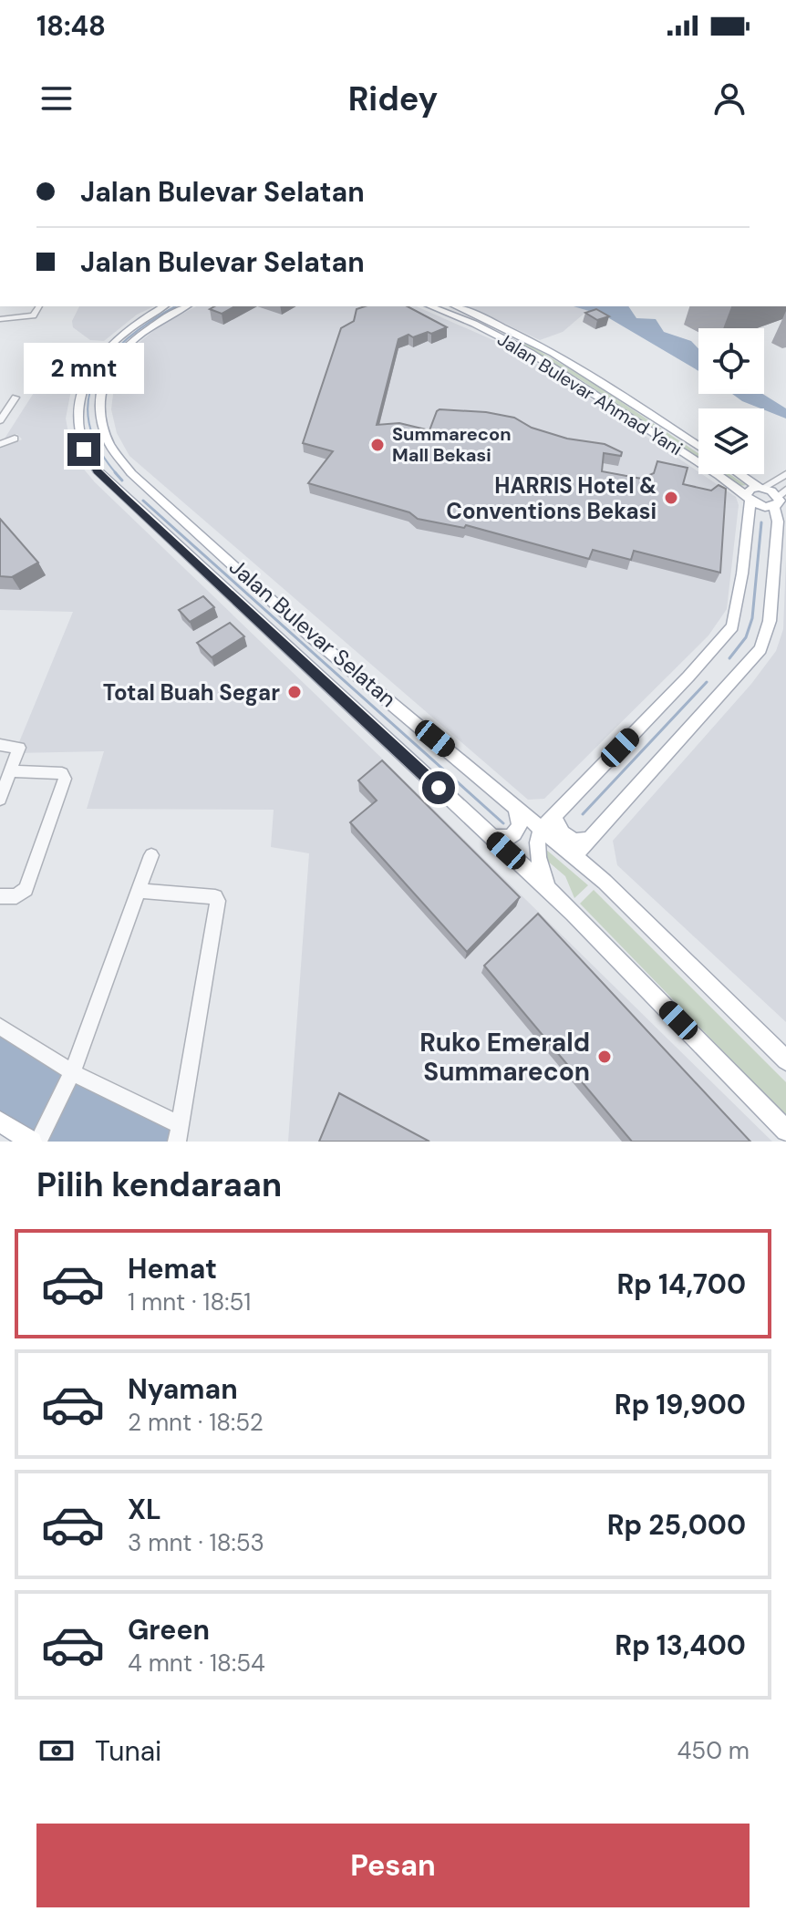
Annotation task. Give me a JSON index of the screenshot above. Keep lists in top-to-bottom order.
{
  "streets": {
    "main road": ["Jalan Bulevar Ahmad Yani", "Jalan Bulevar Selatan"]
  },
  "places": [
    "Summarecon Mall Bekasi",
    "HARRIS Hotel & Conventions Bekasi",
    "Total Buah Segar",
    "Ruko Emerald Summarecon"
  ],
  "page": {
    "status": "18:48",
    "header": "Ridey",
    "banner": ["Jalan Bulevar Selatan", "Jalan Bulevar Selatan"],
    "bubble": "2 mnt",
    "heading": "Pilih kendaraan",
    "list": [
      {
        "name": "Hemat",
        "note": "1 mnt · 18:51",
        "value": "Rp 14,700"
      },
      {
        "name": "Nyaman",
        "note": "2 mnt · 18:52",
        "value": "Rp 19,900"
      },
      {
        "name": "XL",
        "note": "3 mnt · 18:53",
        "value": "Rp 25,000"
      },
      {
        "name": "Green",
        "note": "4 mnt · 18:54",
        "value": "Rp 13,400"
      }
    ],
    "pay": ["Tunai", "450 m"],
    "buttons": "Pesan"
  }
}
